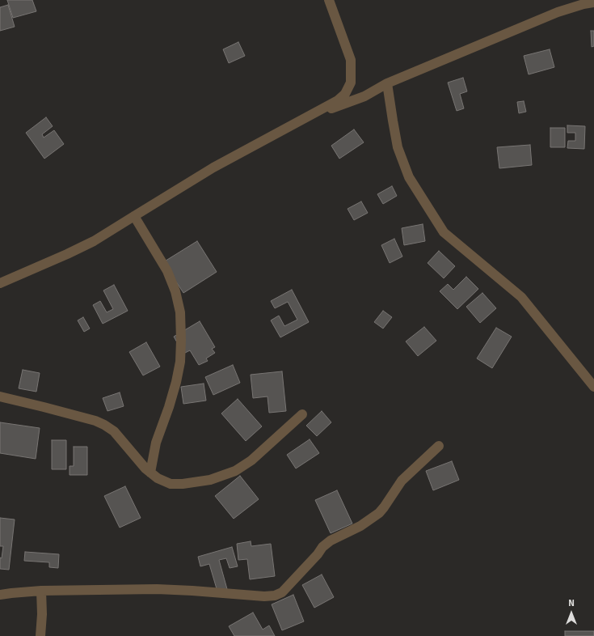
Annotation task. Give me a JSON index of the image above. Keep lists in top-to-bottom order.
{
  "north": "top"
}
